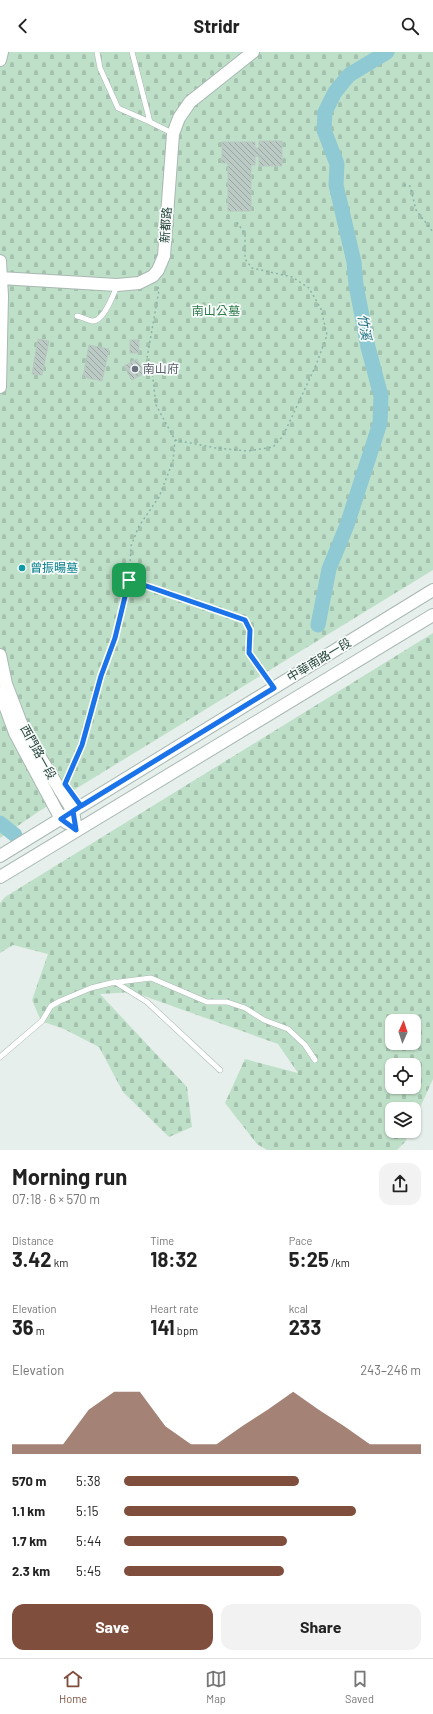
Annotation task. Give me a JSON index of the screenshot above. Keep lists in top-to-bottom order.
{
  "streets": {
    "street": ["新都路", "中華南路一段", "西門路一段"]
  },
  "crossings": [
    ["中華南路一段", "西門路一段"]
  ],
  "water": ["竹溪"],
  "parks": ["南山公墓"],
  "places": ["南山府", "曾振暘墓"],
  "north": "top",
  "page": {
    "header": "Stridr",
    "heading": ["Morning run", "07:18 · 6 × 570 m"],
    "stats": [
      ["Distance", "3.42 km"],
      ["Time", "18:32"],
      ["Pace", "5:25 /km"],
      ["Elevation", "36 m"],
      ["Heart rate", "141 bpm"],
      ["kcal", "233"]
    ],
    "chart": ["Elevation", "243–246 m"],
    "list": [
      {
        "name": "570 m",
        "note": "5:38"
      },
      {
        "name": "1.1 km",
        "note": "5:15"
      },
      {
        "name": "1.7 km",
        "note": "5:44"
      },
      {
        "name": "2.3 km",
        "note": "5:45"
      }
    ],
    "buttons": ["Save", "Share"],
    "tabs": ["Home", "Map", "Saved"]
  }
}
